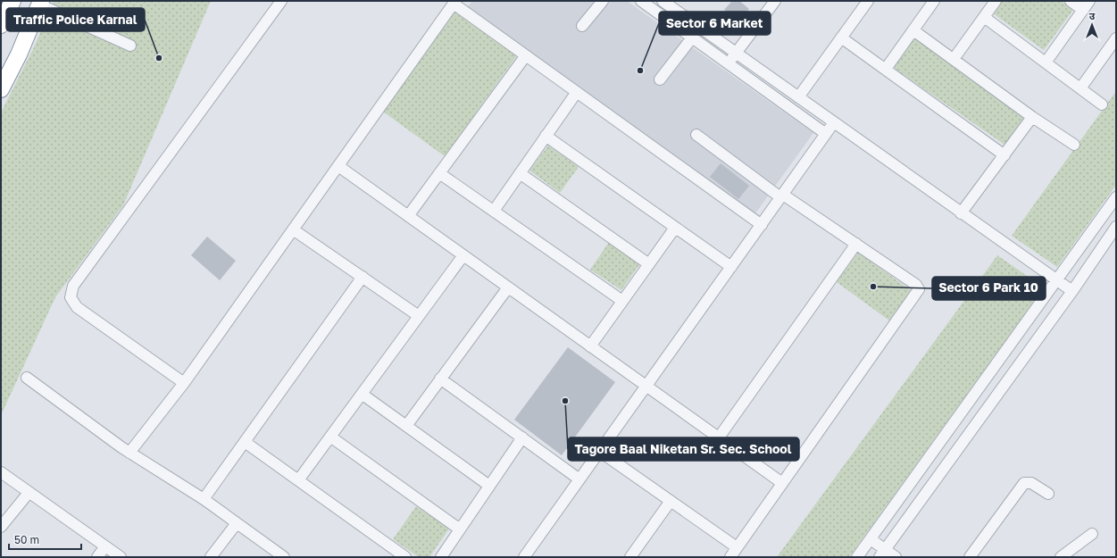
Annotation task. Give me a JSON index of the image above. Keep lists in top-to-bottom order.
{
  "places": [
    "Traffic Police Karnal",
    "Sector 6 Market",
    "Sector 6 Park 10",
    "Tagore Baal Niketan Sr. Sec. School"
  ],
  "scale_bar": "50 m",
  "north": "top"
}
